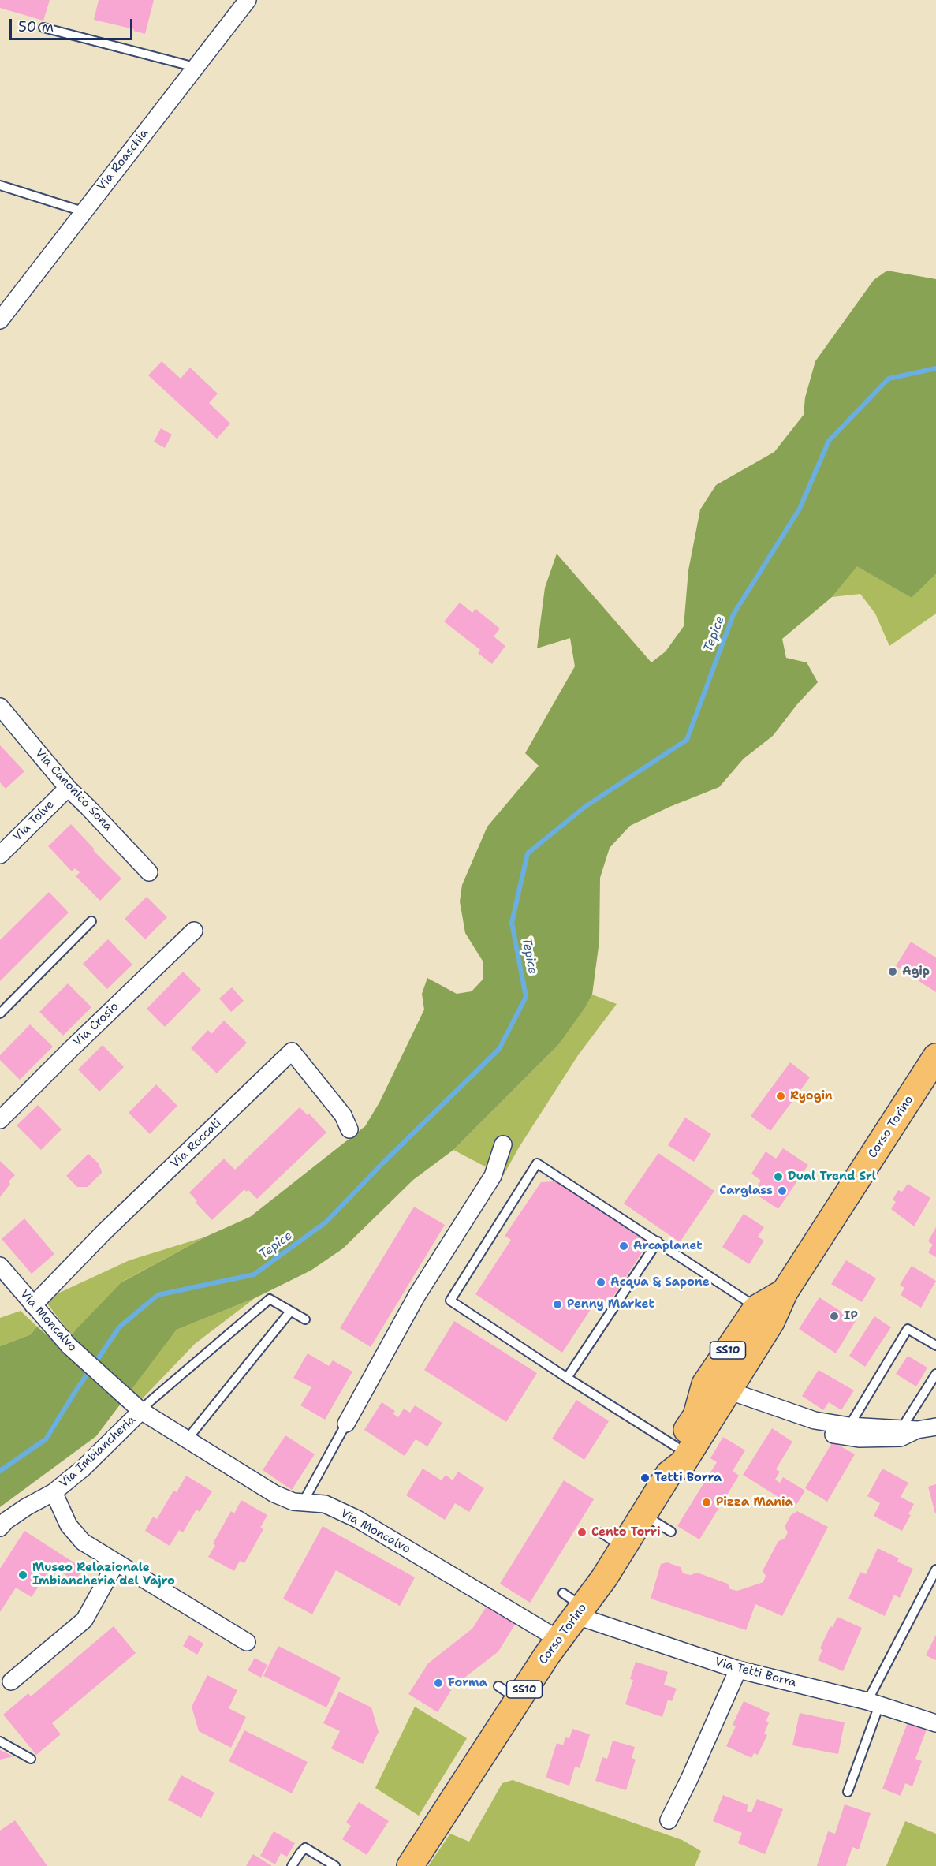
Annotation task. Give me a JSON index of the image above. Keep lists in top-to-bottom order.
{
  "streets": {
    "main road": ["Corso Torino", "SS10"],
    "street": [
      "Via Roaschia",
      "Via Canonico Sona",
      "Via Tolve",
      "Via Crosio",
      "Via Roccati",
      "Via Moncalvo",
      "Via Imbiancheria",
      "Via Tetti Borra"
    ]
  },
  "crossings": [
    ["Via Canonico Sona", "Via Tolve"],
    ["Corso Torino", "Via Moncalvo"],
    ["Corso Torino", "Via Tetti Borra"],
    ["Via Roccati", "Via Moncalvo"],
    ["Via Moncalvo", "Via Imbiancheria"]
  ],
  "water": ["Tepice"],
  "places": [
    "Agip",
    "Ryogin",
    "Dual Trend Srl",
    "Carglass",
    "Arcaplanet",
    "Acqua & Sapone",
    "Penny Market",
    "IP",
    "Tetti Borra",
    "Pizza Mania",
    "Cento Torri",
    "Museo Relazionale Imbiancheria del Vajro",
    "Forma"
  ],
  "scale_bar": "50 m"
}
